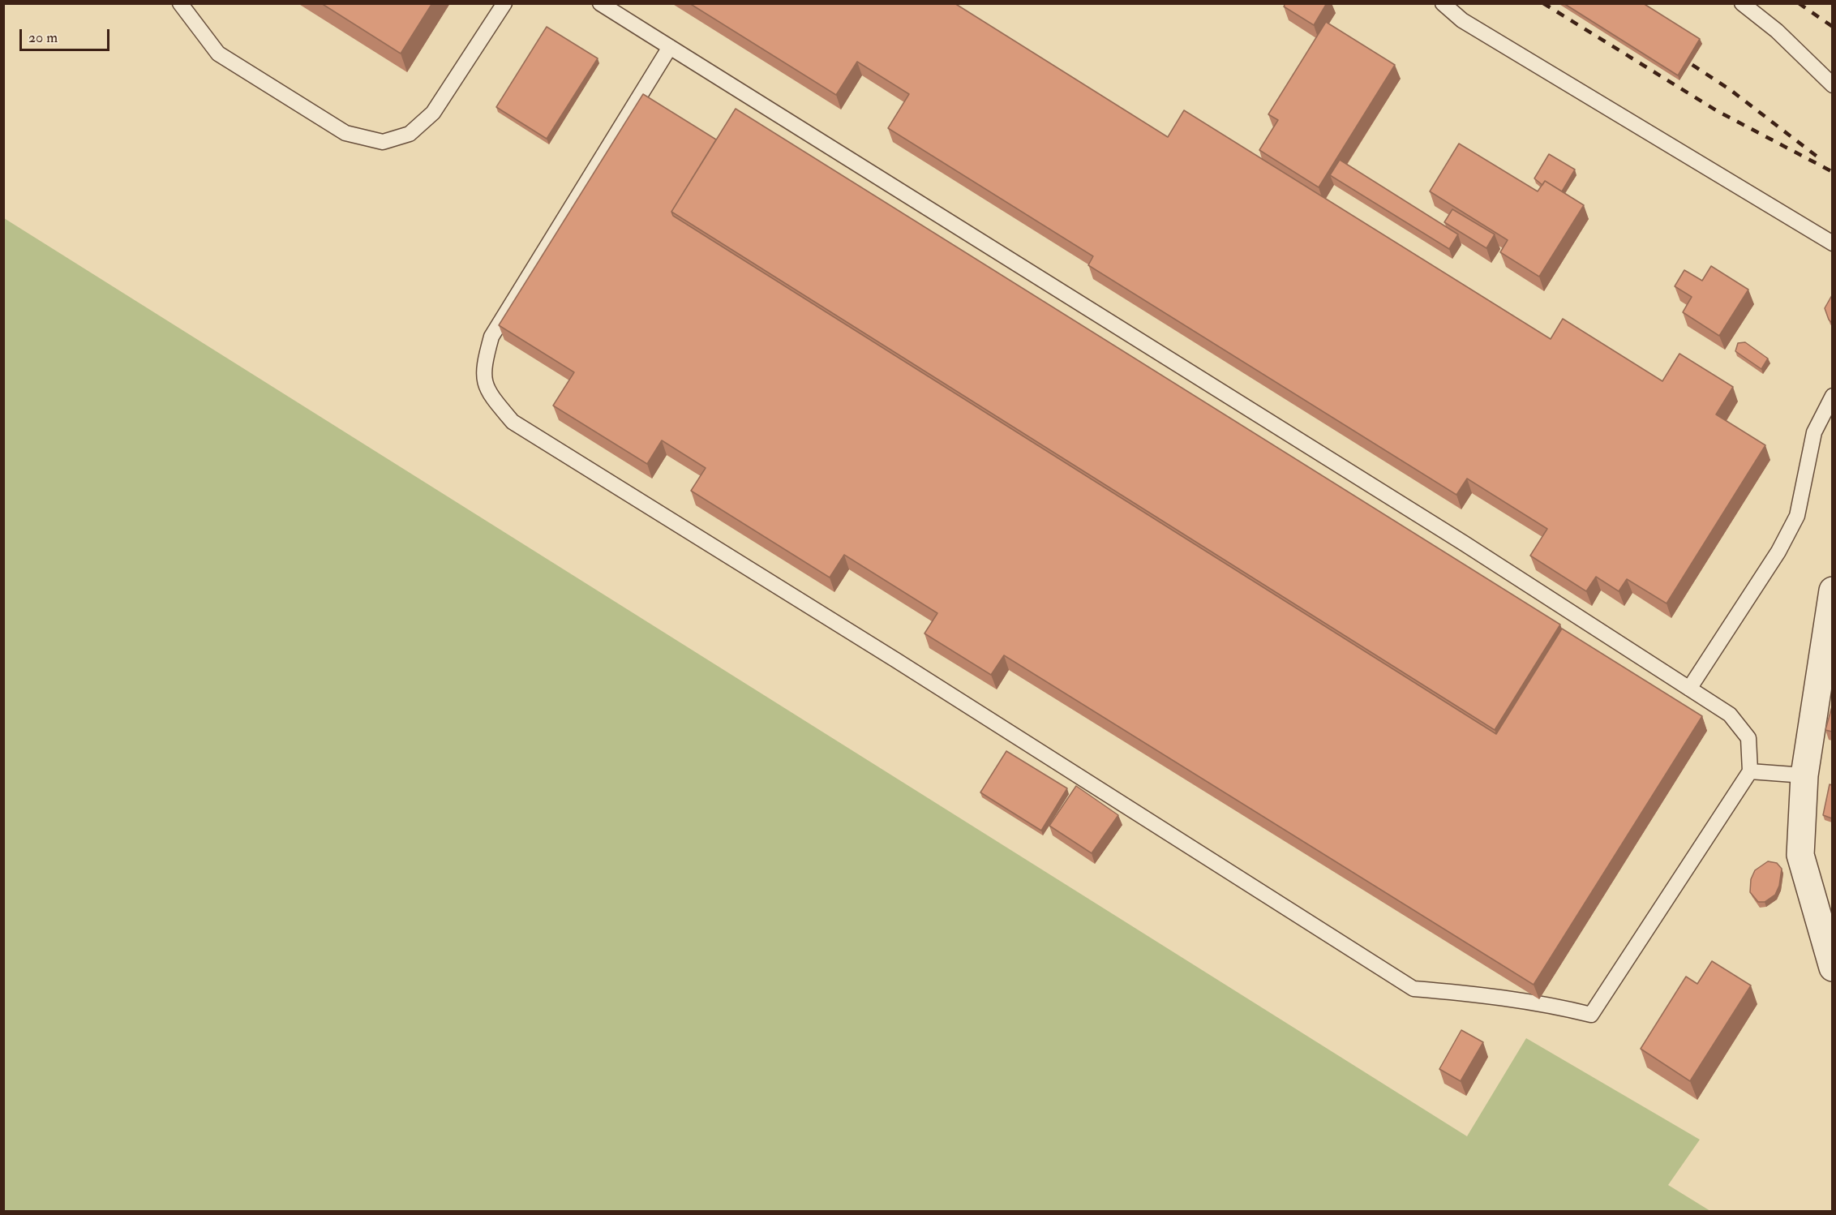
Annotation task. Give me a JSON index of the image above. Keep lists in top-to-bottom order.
{
  "scale_bar": "20 m"
}
